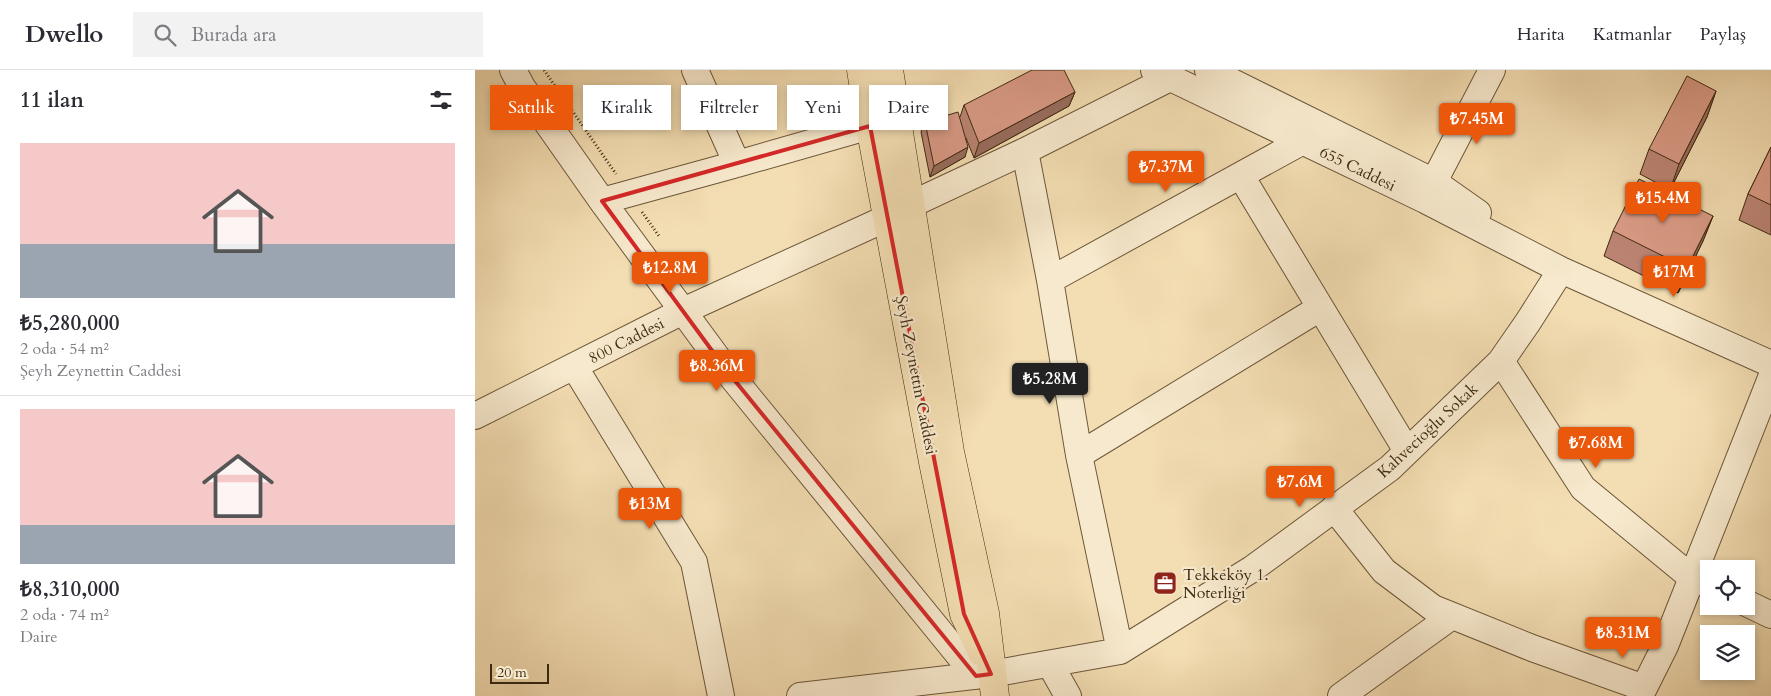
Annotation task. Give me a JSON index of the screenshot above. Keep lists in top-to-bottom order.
{
  "streets": {
    "main road": ["Şeyh Zeynettin Caddesi"],
    "street": ["655 Caddesi", "800 Caddesi", "Kahvecioğlu Sokak"]
  },
  "crossings": [
    ["655 Caddesi", "800 Caddesi"],
    ["655 Caddesi", "Kahvecioğlu Sokak"],
    ["800 Caddesi", "Şeyh Zeynettin Caddesi"],
    ["Şeyh Zeynettin Caddesi", "Kahvecioğlu Sokak"]
  ],
  "places": {
    "office": ["Tekkeköy 1. Noterliği"]
  },
  "scale_bar": "20 m",
  "page": {
    "header": "Dwello",
    "search": "Burada ara",
    "nav": ["Harita", "Katmanlar", "Paylaş"],
    "heading": "11 ilan",
    "chip": [
      "Satılık",
      "Kiralık",
      "Filtreler",
      "Yeni",
      "Daire"
    ],
    "price": [
      "₺7.45M",
      "₺7.37M",
      "₺15.4M",
      "₺12.8M",
      "₺17M",
      "₺8.36M",
      "₺5.28M",
      "₺7.68M",
      "₺7.6M",
      "₺13M",
      "₺8.31M"
    ],
    "list": [
      {
        "name": "₺5,280,000",
        "note": "2 oda · 54 m² · Şeyh Zeynettin Caddesi"
      },
      {
        "name": "₺8,310,000",
        "note": "2 oda · 74 m² · Daire"
      }
    ],
    "scale": "20 m"
  }
}
